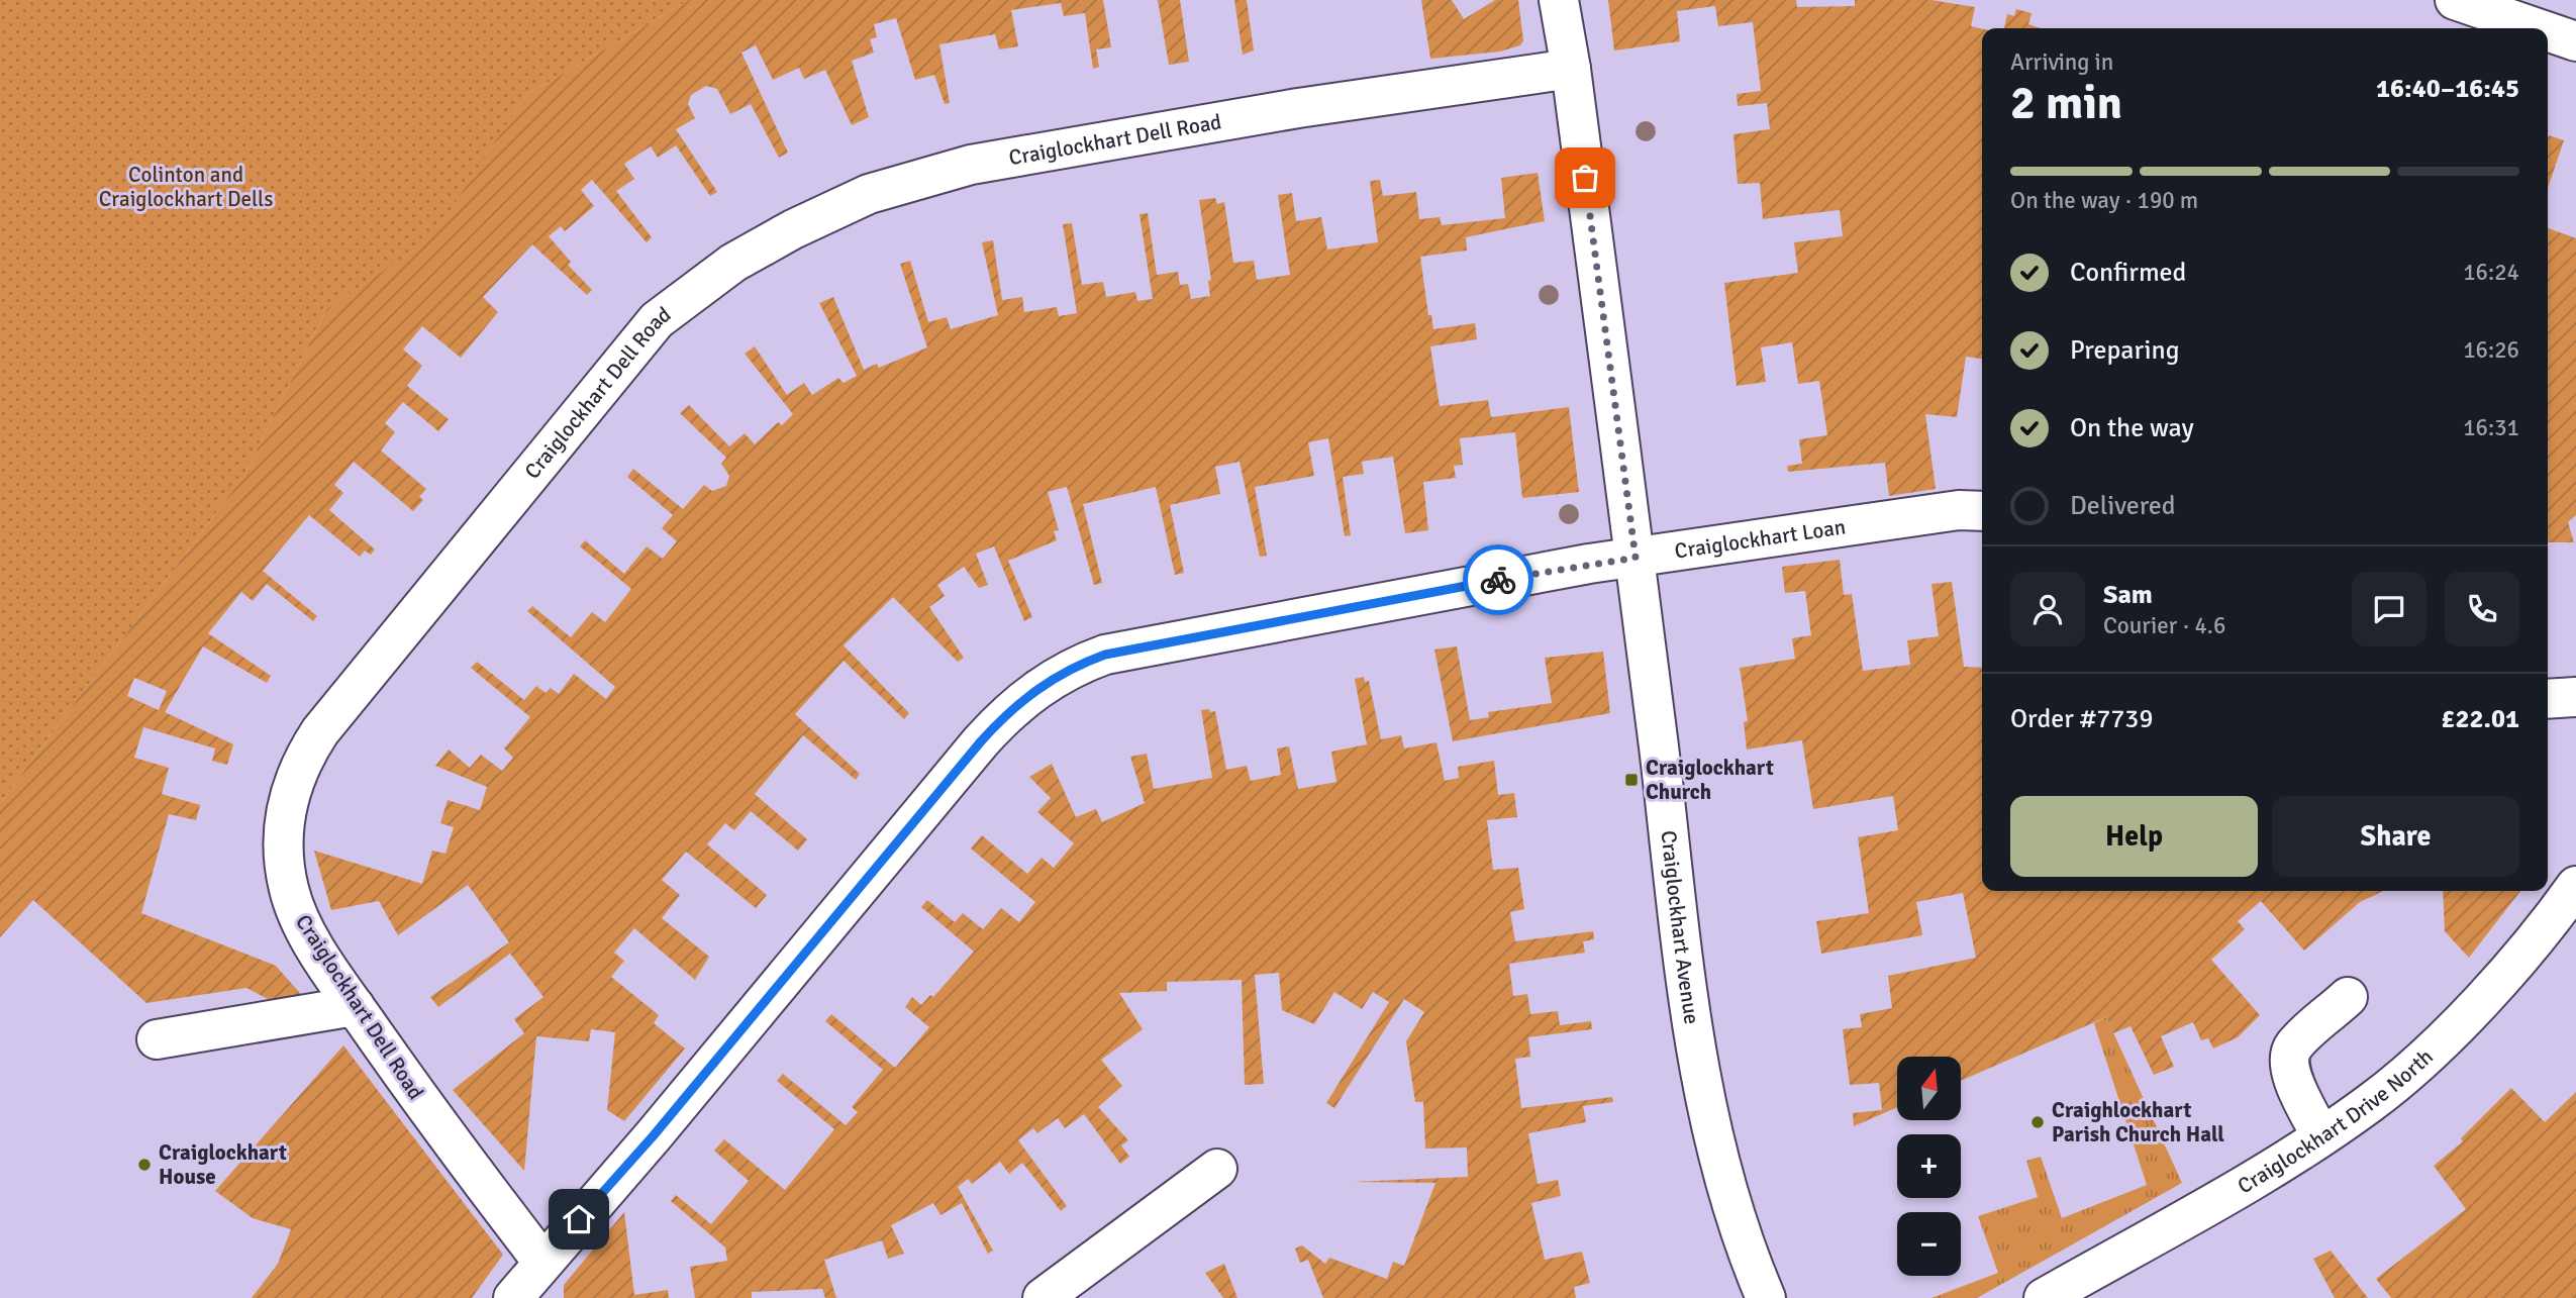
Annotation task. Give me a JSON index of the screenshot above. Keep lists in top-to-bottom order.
{
  "streets": {
    "street": [
      "Craiglockhart Dell Road",
      "Craiglockhart Loan",
      "Craiglockhart Avenue",
      "Craiglockhart Drive North"
    ]
  },
  "crossings": [
    ["Craiglockhart Dell Road", "Craiglockhart Loan"],
    ["Craiglockhart Dell Road", "Craiglockhart Avenue"],
    ["Craiglockhart Loan", "Craiglockhart Avenue"]
  ],
  "parks": ["Colinton and Craiglockhart Dells"],
  "places": {
    "transit": ["Craiglockhart Church"],
    "other": ["Craighlockhart Parish Church Hall", "Craiglockhart House"]
  },
  "north": "top",
  "page": {
    "heading": ["2 min", "Arriving in", "16:40–16:45"],
    "panel": [
      "Sam",
      "Courier · 4.6",
      "Order #7739",
      "£22.01"
    ],
    "bar": "On the way · 190 m",
    "list": [
      ["Confirmed", "16:24"],
      ["Preparing", "16:26"],
      ["On the way", "16:31"],
      "Delivered"
    ],
    "buttons": ["Help", "Share"],
    "map_buttons": ["+", "−"]
  }
}
